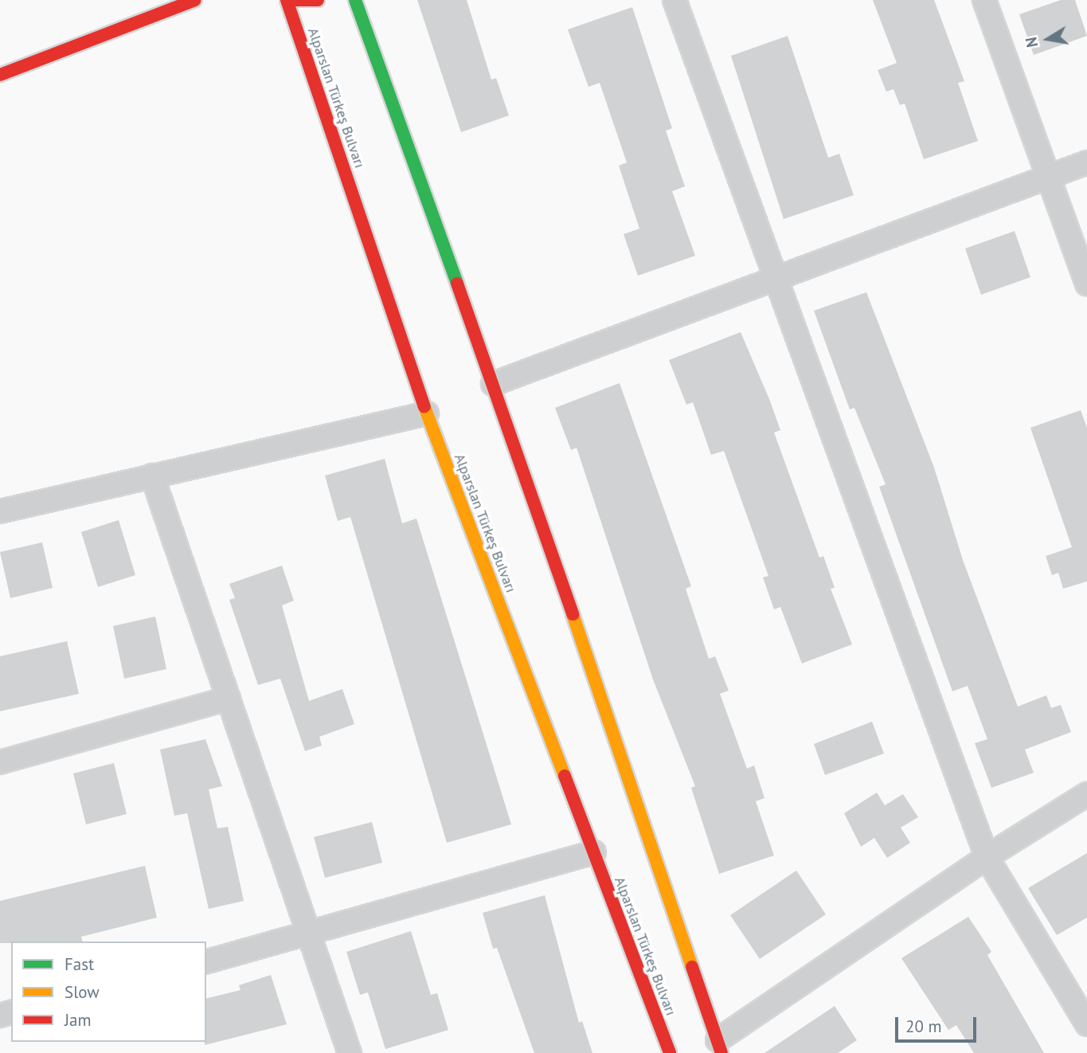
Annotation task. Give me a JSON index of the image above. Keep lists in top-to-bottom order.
{
  "streets": {
    "main road": ["Alparslan Türkeş Bulvarı"]
  },
  "legend": ["Fast", "Slow", "Jam"],
  "scale_bar": "20 m",
  "north": "left"
}
